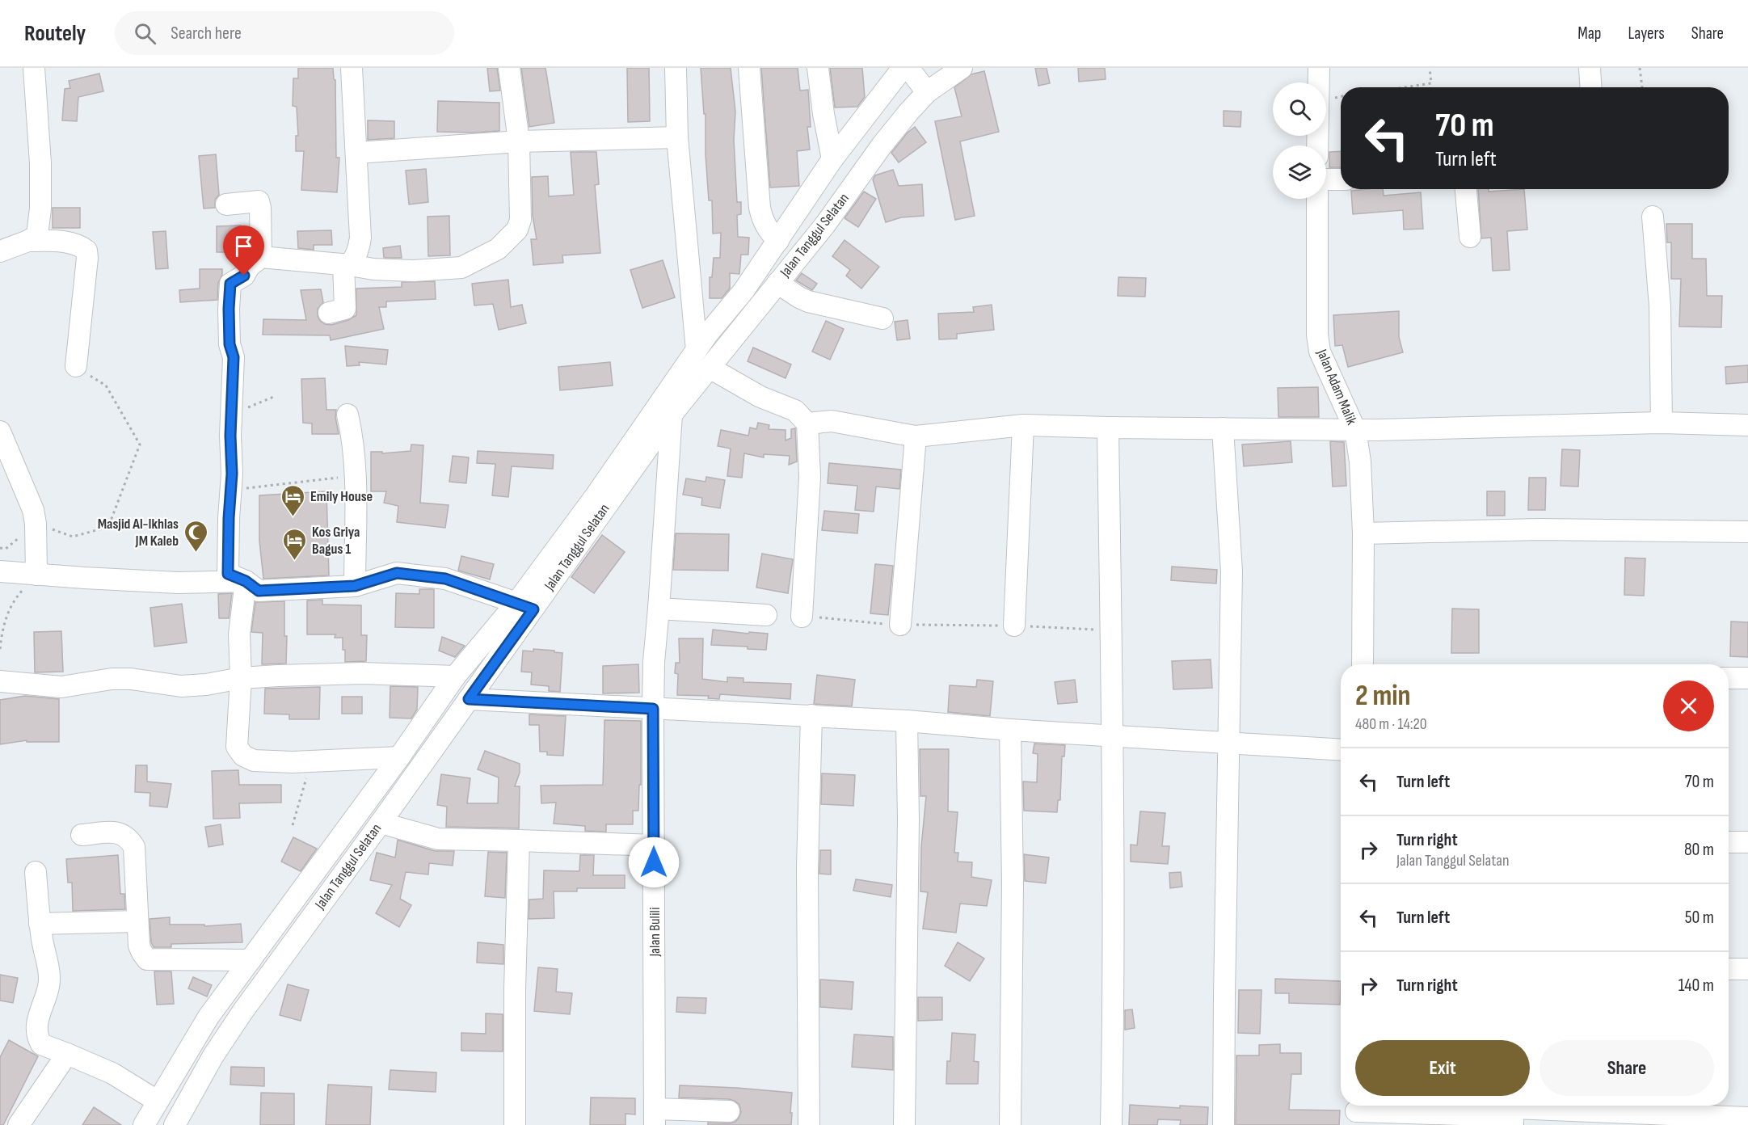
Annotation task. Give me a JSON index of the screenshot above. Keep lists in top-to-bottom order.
{
  "streets": {
    "street": ["Jalan Tanggul Selatan", "Jalan Adam Malik", "Jalan Bulili"]
  },
  "crossings": [
    ["Jalan Tanggul Selatan", "Jalan Bulili"]
  ],
  "places": {
    "hotel": ["Emily House", "Kos Griya Bagus 1"],
    "mosque": ["Masjid Al-Ikhlas JM Kaleb"]
  },
  "page": {
    "header": "Routely",
    "search": "Search here",
    "nav": ["Map", "Layers", "Share"],
    "turn": ["70 m", "Turn left"],
    "heading": ["2 min", "480 m · 14:20"],
    "list": [
      {
        "name": "Turn left",
        "value": "70 m"
      },
      {
        "name": "Turn right",
        "note": "Jalan Tanggul Selatan",
        "value": "80 m"
      },
      {
        "name": "Turn left",
        "value": "50 m"
      },
      {
        "name": "Turn right",
        "value": "140 m"
      }
    ],
    "buttons": ["Exit", "Share"]
  }
}
